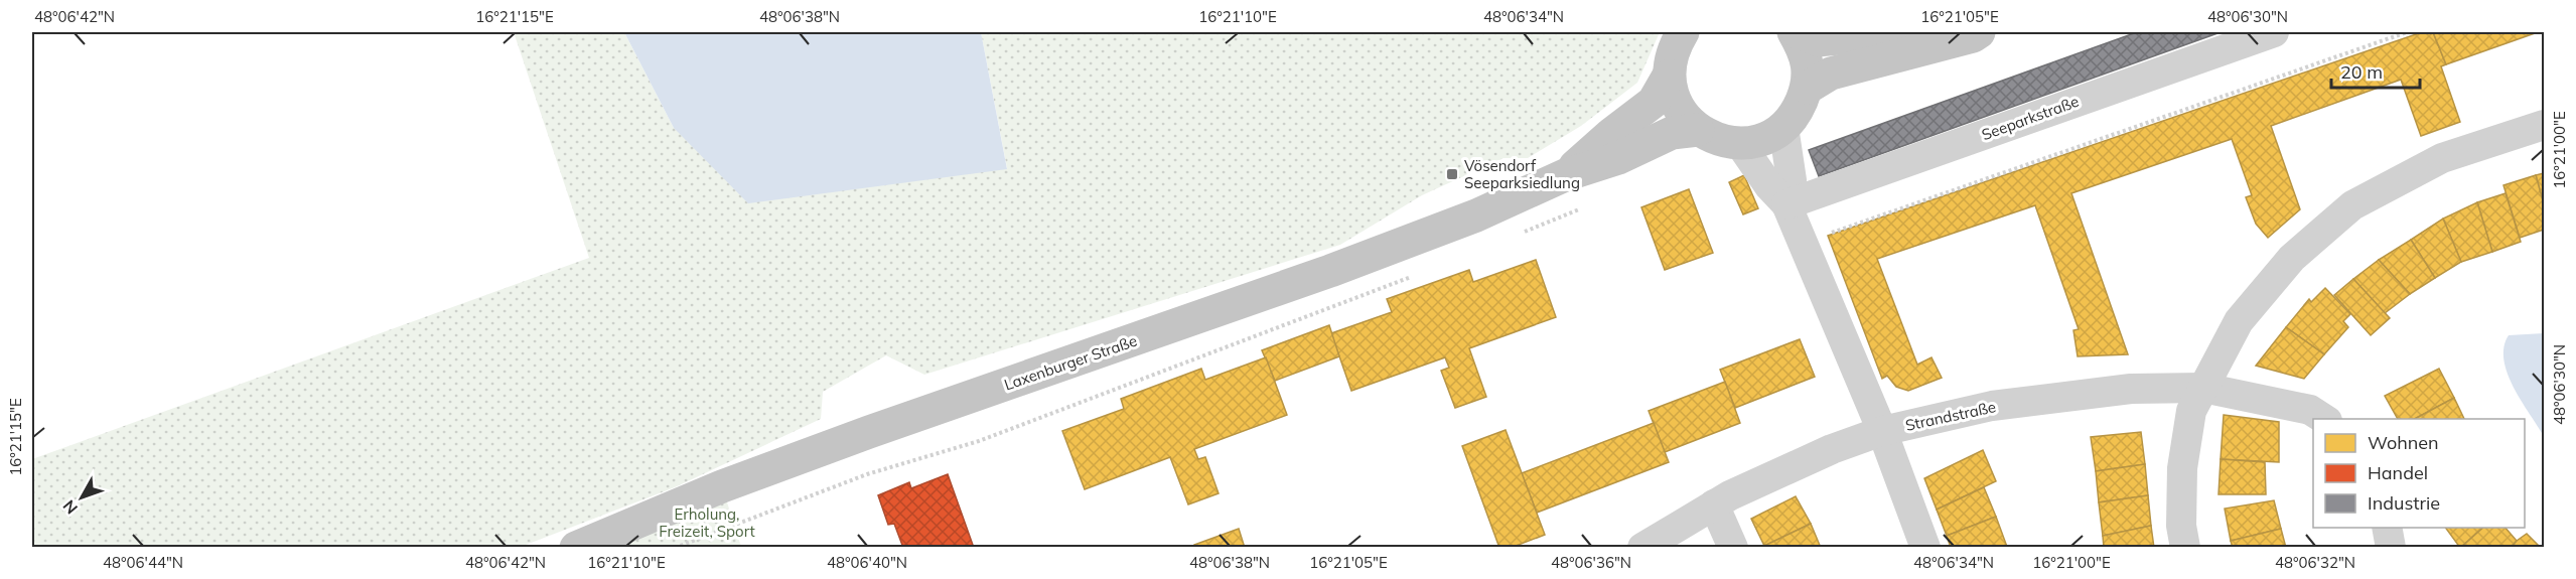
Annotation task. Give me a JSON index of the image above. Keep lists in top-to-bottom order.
{
  "streets": {
    "main road": ["Laxenburger Straße"],
    "street": ["Seeparkstraße", "Strandstraße"]
  },
  "parks": ["Erholung, Freizeit, Sport"],
  "places": {
    "transit": ["Vösendorf Seeparksiedlung"]
  },
  "legend": ["Wohnen", "Handel", "Industrie"],
  "scale_bar": "20 m",
  "north": "bottom left",
  "coordinates": [
    "48°06'42\"N",
    "16°21'15\"E",
    "48°06'38\"N",
    "16°21'10\"E",
    "48°06'34\"N",
    "16°21'05\"E",
    "48°06'30\"N",
    "16°21'00\"E",
    "48°06'44\"N",
    "48°06'40\"N",
    "48°06'36\"N",
    "48°06'32\"N"
  ]
}
